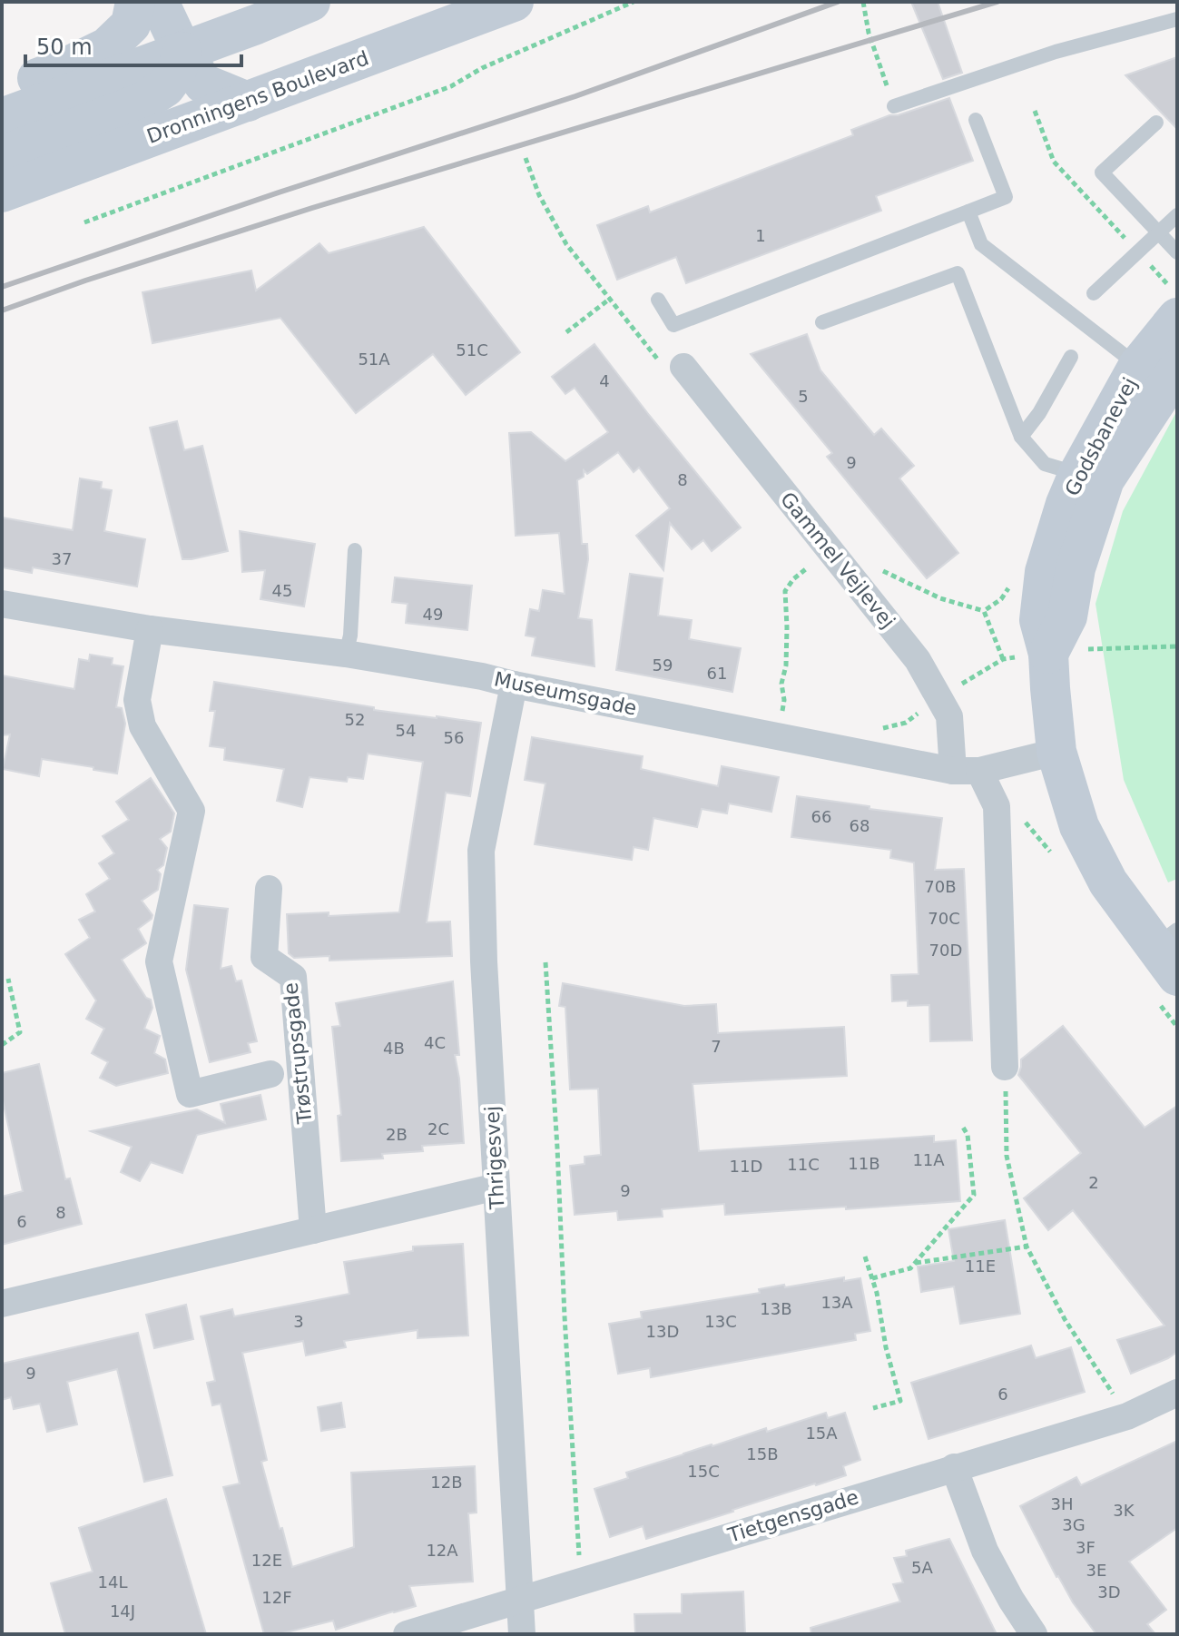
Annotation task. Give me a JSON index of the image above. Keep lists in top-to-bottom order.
{
  "streets": {
    "main road": ["Dronningens Boulevard", "Godsbanevej"],
    "street": [
      "Gammel Vejlevej",
      "Museumsgade",
      "Trøstrupsgade",
      "Thrigesvej",
      "Tietgensgade"
    ]
  },
  "crossings": [
    ["Gammel Vejlevej", "Museumsgade"],
    ["Museumsgade", "Thrigesvej"],
    ["Thrigesvej", "Tietgensgade"]
  ],
  "house_numbers": [
    "1",
    "51C",
    "51A",
    "4",
    "5",
    "9",
    "8",
    "37",
    "45",
    "49",
    "59",
    "61",
    "52",
    "54",
    "56",
    "66",
    "68",
    "70B",
    "70C",
    "70D",
    "4C",
    "7",
    "4B",
    "2C",
    "2B",
    "11A",
    "11B",
    "11C",
    "11D",
    "2",
    "9",
    "8",
    "6",
    "11E",
    "13A",
    "13B",
    "3",
    "13C",
    "13D",
    "9",
    "6",
    "15A",
    "15B",
    "15C",
    "12B",
    "3H",
    "3K",
    "3G",
    "3F",
    "12A",
    "12E",
    "5A",
    "3E",
    "14L",
    "3D",
    "12F",
    "14J"
  ],
  "scale_bar": "50 m"
}
